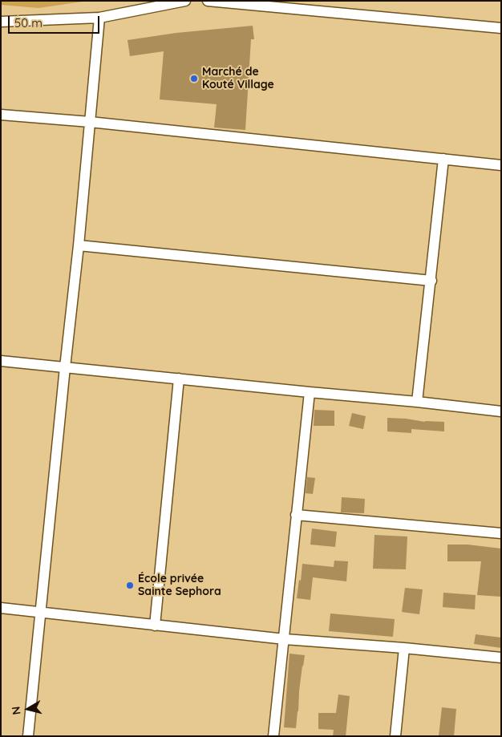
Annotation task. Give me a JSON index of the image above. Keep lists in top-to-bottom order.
{
  "places": ["Marché de Kouté Village", "École privée Sainte Sephora"],
  "scale_bar": "50 m",
  "north": "left"
}
